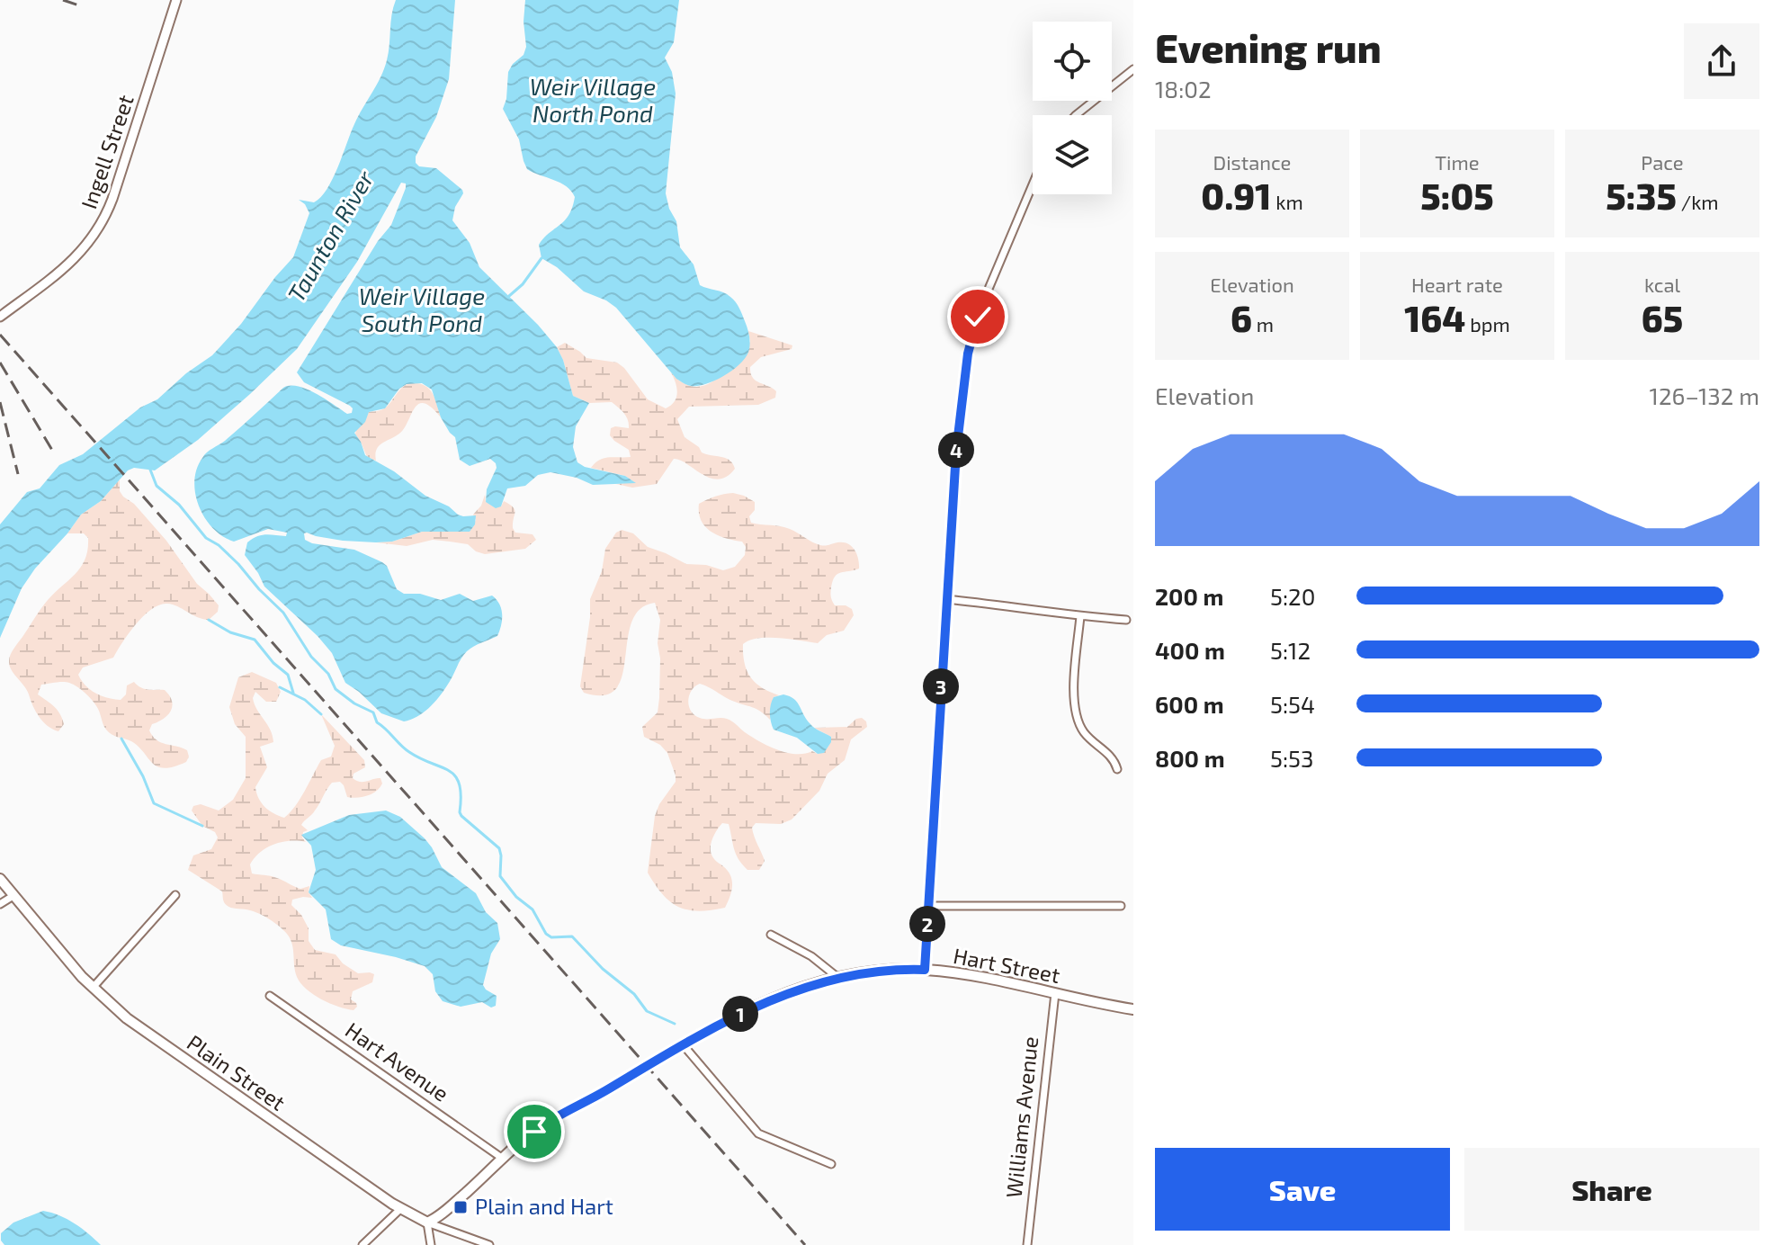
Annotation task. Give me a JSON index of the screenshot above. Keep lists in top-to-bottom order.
{
  "streets": {
    "main road": ["Hart Street", "Plain Street"],
    "street": ["Ingell Street", "Hart Avenue", "Williams Avenue"]
  },
  "crossings": [
    ["Hart Street", "Hart Avenue"],
    ["Hart Street", "Plain Street"],
    ["Hart Street", "Williams Avenue"]
  ],
  "water": ["Weir Village North Pond", "Taunton River", "Weir Village South Pond"],
  "places": {
    "transit": ["Plain and Hart"]
  },
  "page": {
    "heading": ["Evening run", "18:02"],
    "stats": [
      ["Distance", "0.91 km"],
      ["Time", "5:05"],
      ["Pace", "5:35 /km"],
      ["Elevation", "6 m"],
      ["Heart rate", "164 bpm"],
      ["kcal", "65"]
    ],
    "chart": ["Elevation", "126–132 m"],
    "pins": [
      "4",
      "3",
      "2",
      "1"
    ],
    "list": [
      {
        "name": "200 m",
        "note": "5:20"
      },
      {
        "name": "400 m",
        "note": "5:12"
      },
      {
        "name": "600 m",
        "note": "5:54"
      },
      {
        "name": "800 m",
        "note": "5:53"
      }
    ],
    "buttons": ["Save", "Share"]
  }
}
